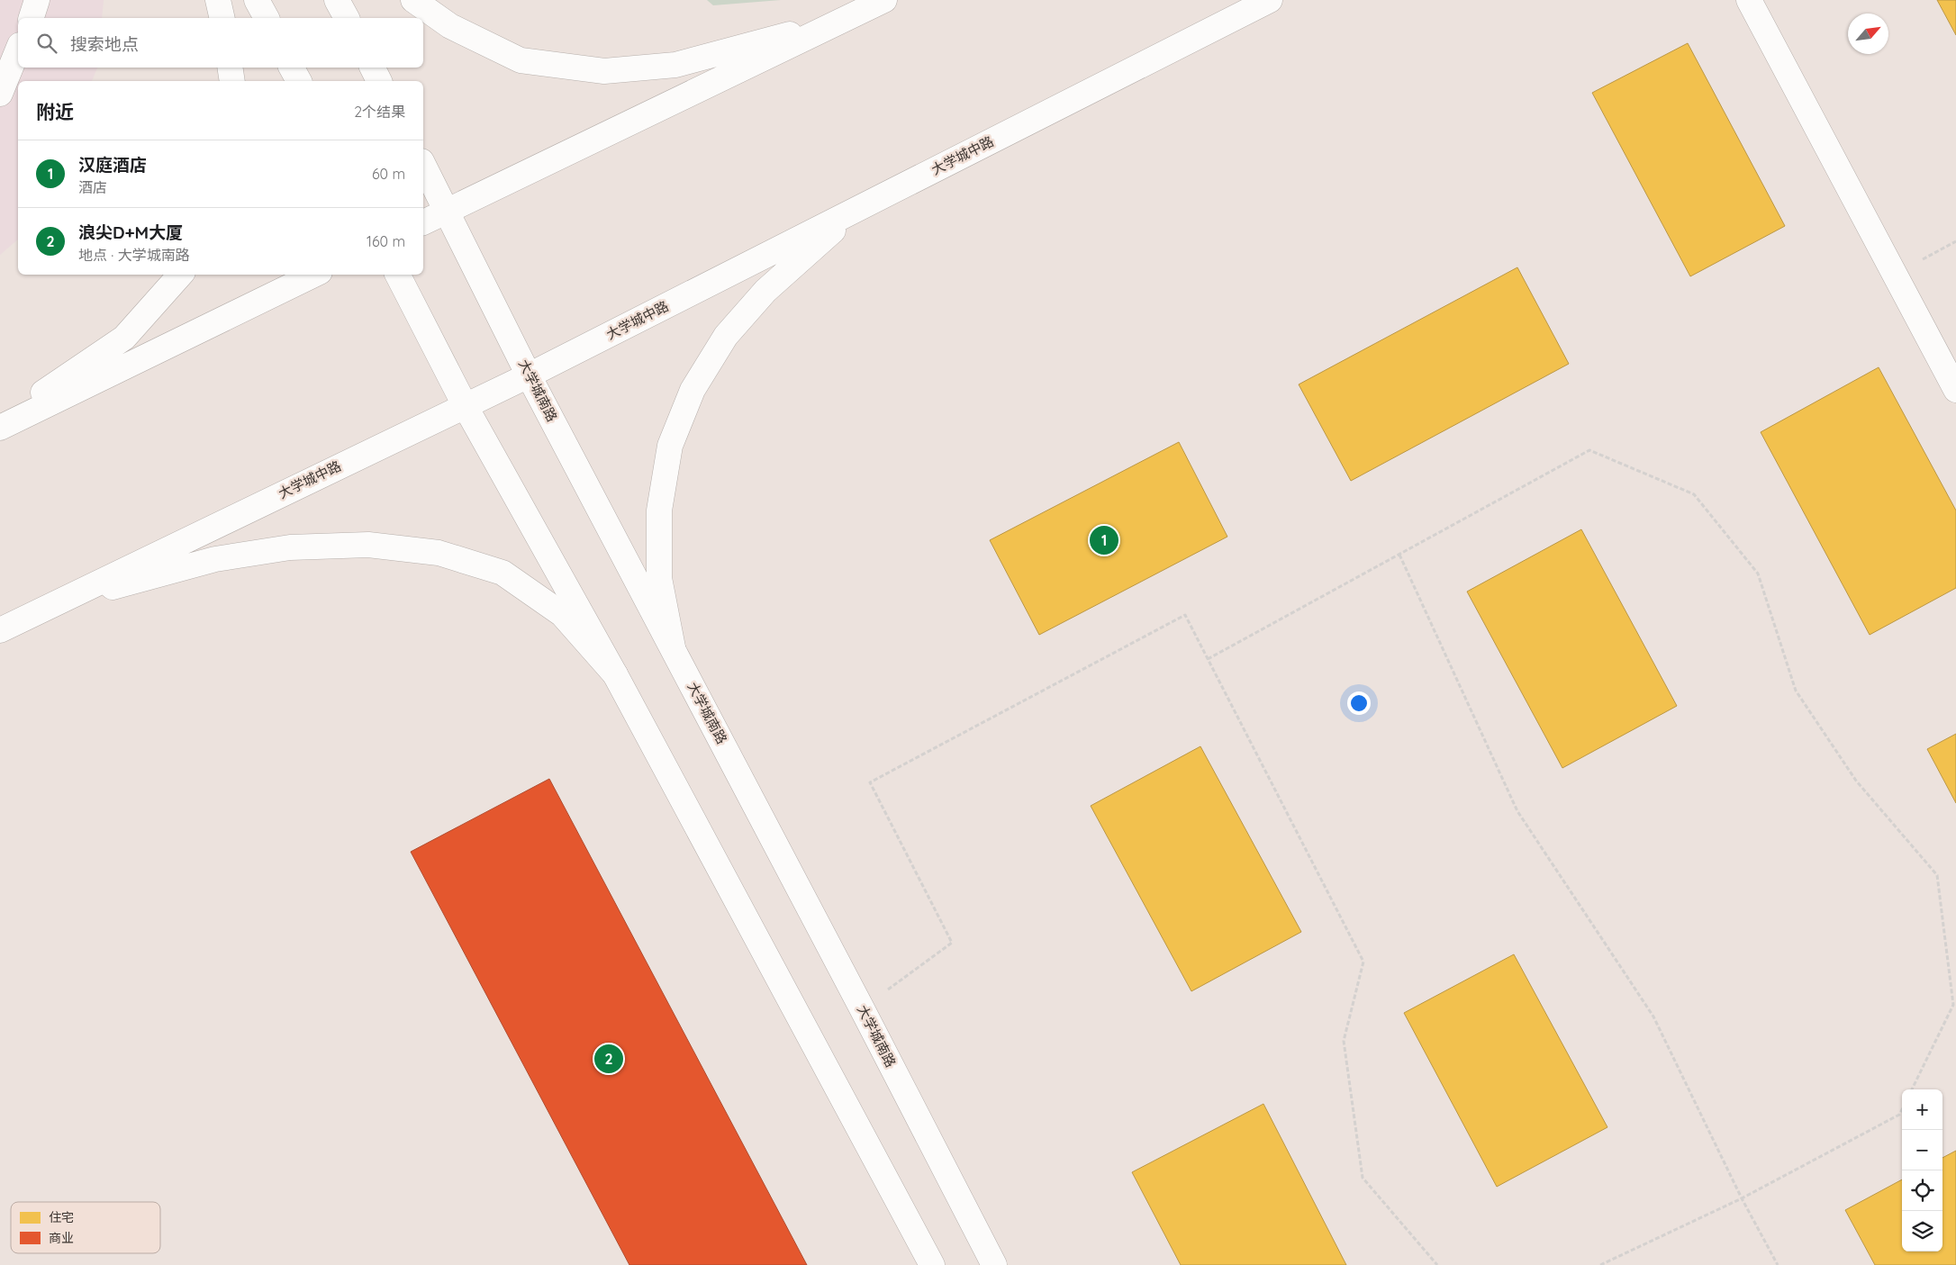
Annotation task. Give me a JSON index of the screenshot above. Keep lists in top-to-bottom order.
{
  "streets": {
    "main road": ["大学城中路", "大学城南路"]
  },
  "crossings": [
    ["大学城中路", "大学城南路"]
  ],
  "legend": ["住宅", "商业"],
  "north": "top right",
  "page": {
    "search": "搜索地点",
    "heading": ["附近", "2个结果"],
    "list": [
      {
        "mark": "1",
        "name": "汉庭酒店",
        "note": "酒店",
        "value": "60 m"
      },
      {
        "mark": "2",
        "name": "浪尖D+M大厦",
        "note": "地点 · 大学城南路",
        "value": "160 m"
      }
    ],
    "pins": ["1", "2"],
    "map_buttons": ["+", "−"]
  }
}
